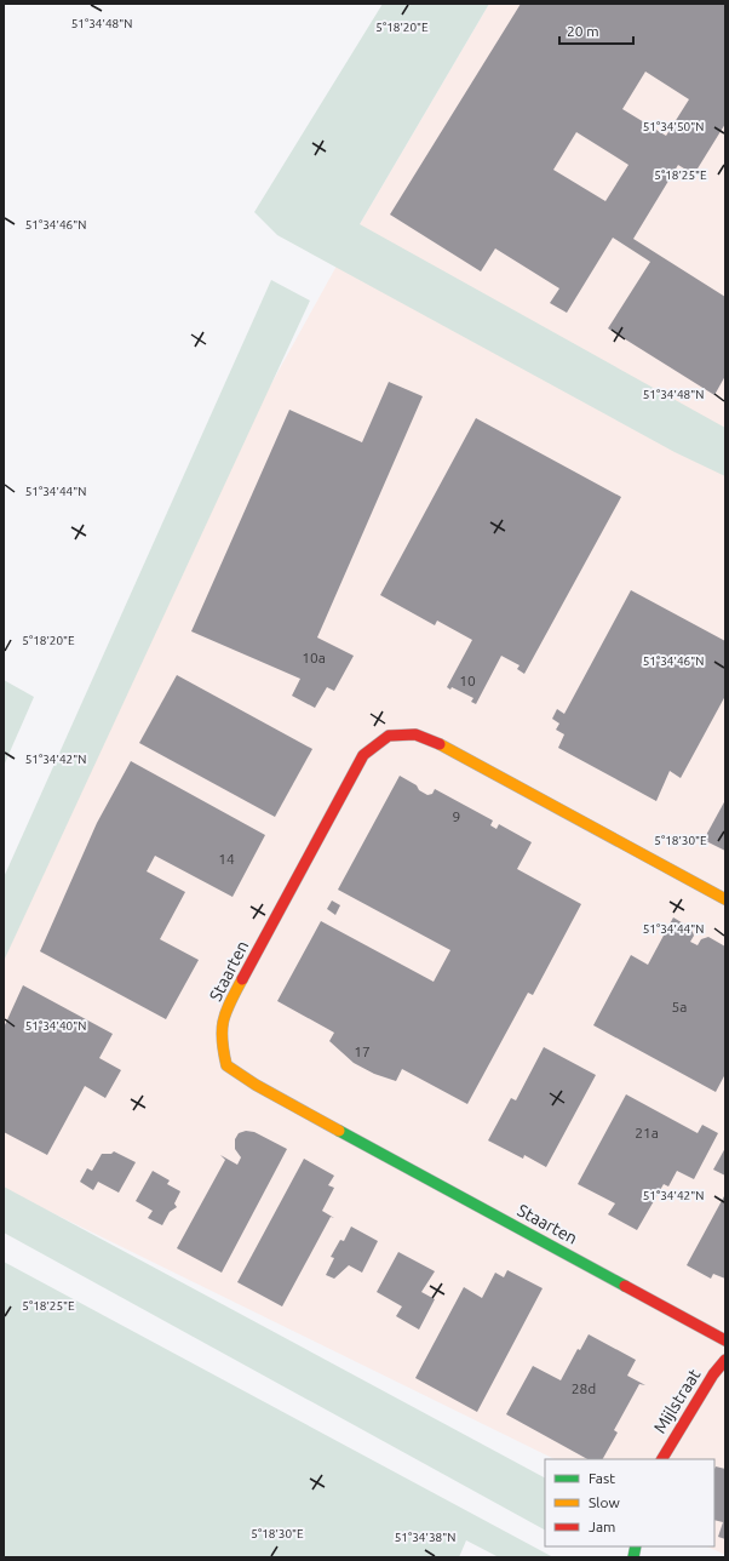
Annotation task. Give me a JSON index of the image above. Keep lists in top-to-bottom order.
{
  "streets": {
    "street": ["Staarten", "Mijlstraat"]
  },
  "house_numbers": [
    "10a",
    "10",
    "9",
    "14",
    "5a",
    "17",
    "21a",
    "28d"
  ],
  "legend": ["Fast", "Slow", "Jam"],
  "scale_bar": "20 m",
  "coordinates": [
    "51°34'48\"N",
    "5°18'20\"E",
    "51°34'50\"N",
    "5°18'25\"E",
    "51°34'46\"N",
    "51°34'44\"N",
    "51°34'42\"N",
    "5°18'30\"E",
    "51°34'40\"N",
    "51°34'38\"N"
  ]
}
